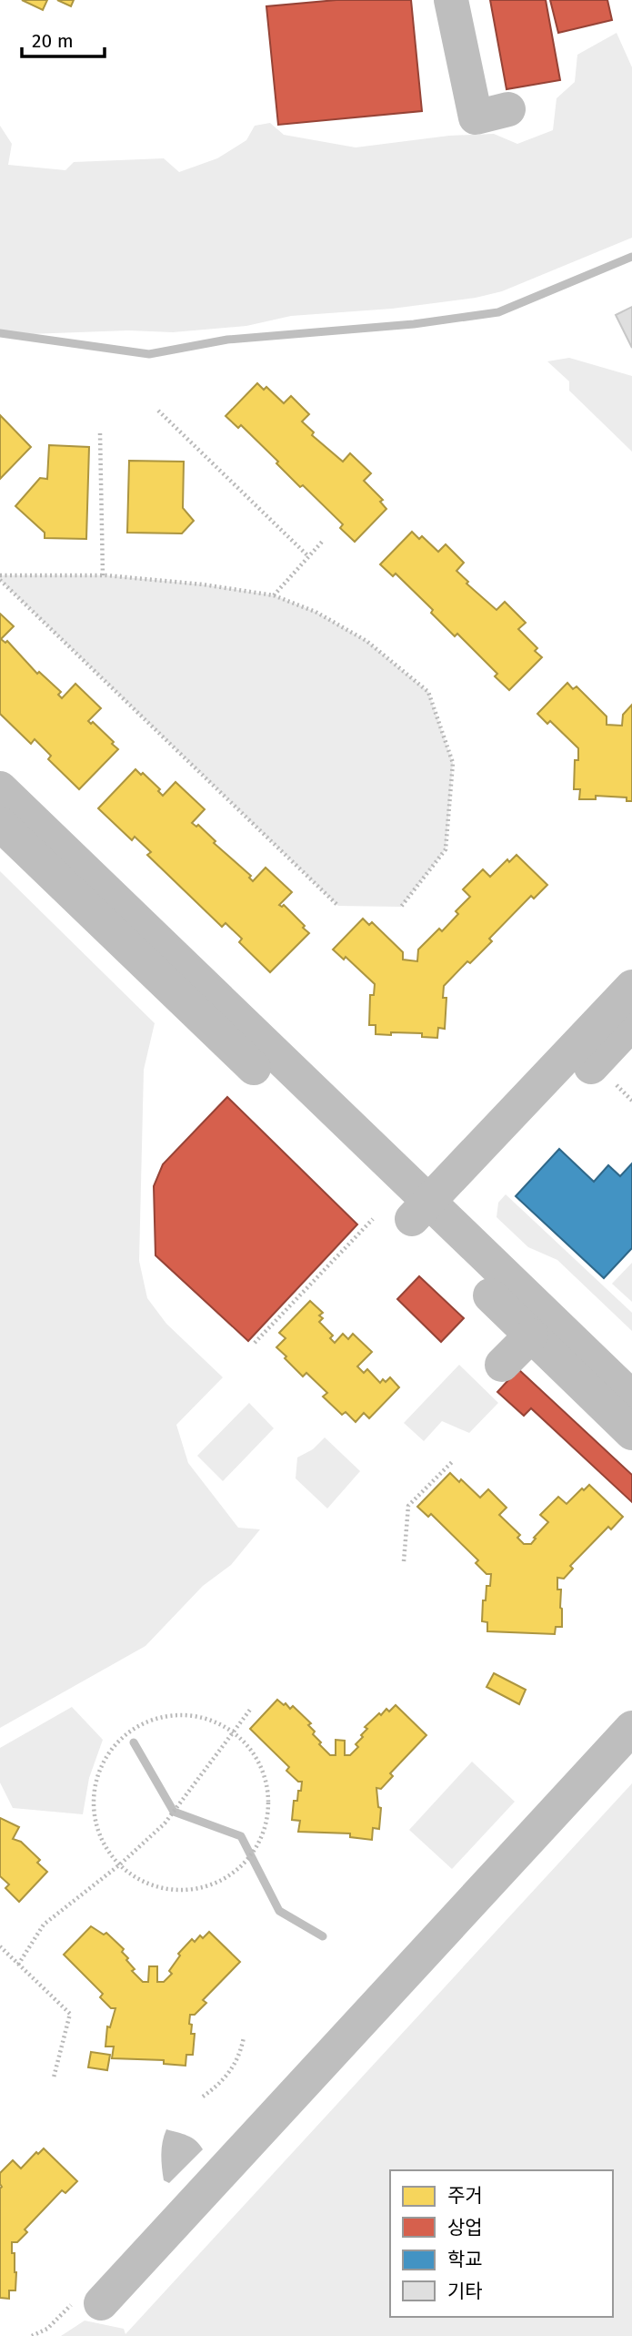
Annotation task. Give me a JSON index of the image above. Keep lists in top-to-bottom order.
{
  "legend": [
    "주거",
    "상업",
    "학교",
    "기타"
  ],
  "scale_bar": "20 m"
}
